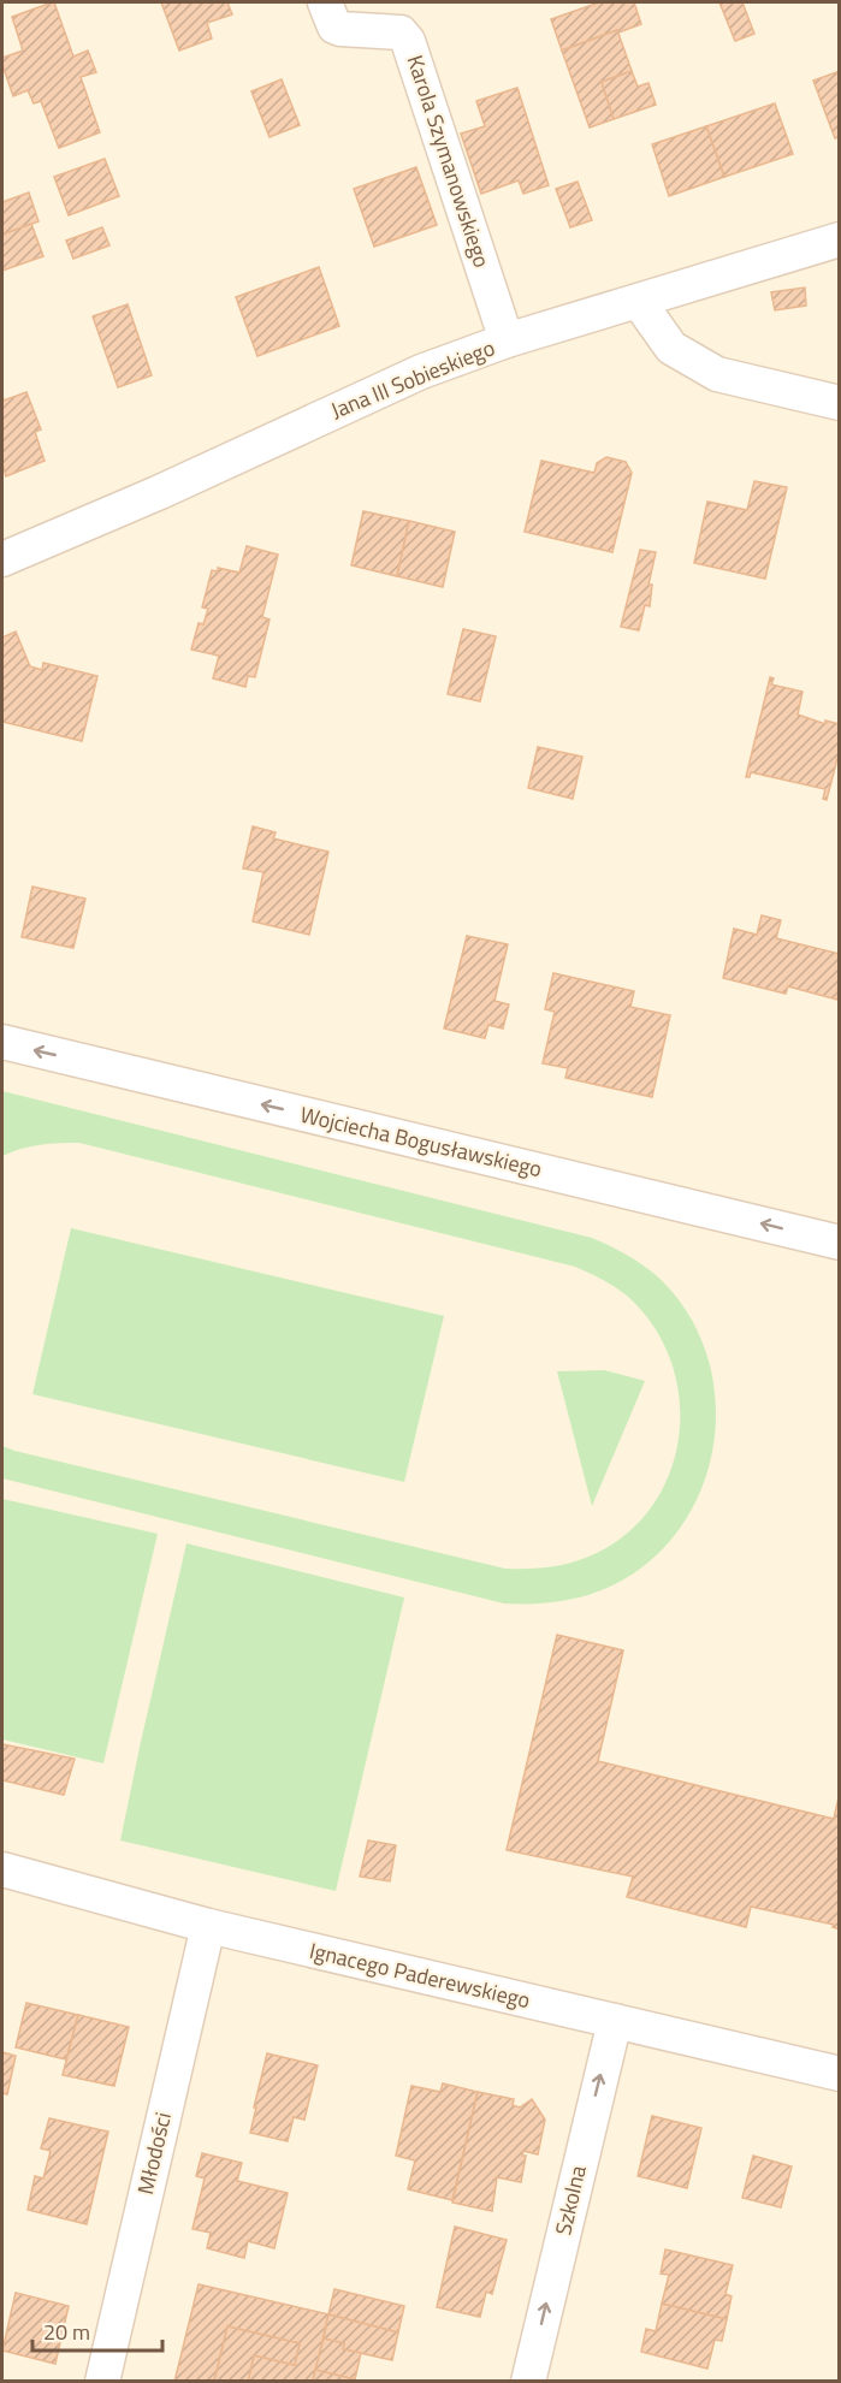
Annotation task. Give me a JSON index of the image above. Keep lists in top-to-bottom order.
{
  "streets": {
    "street": [
      "Karola Szymanowskiego",
      "Jana III Sobieskiego",
      "Wojciecha Bogusławskiego",
      "Ignacego Paderewskiego",
      "Młodości",
      "Szkolna"
    ]
  },
  "crossings": [
    ["Karola Szymanowskiego", "Jana III Sobieskiego"],
    ["Ignacego Paderewskiego", "Młodości"],
    ["Ignacego Paderewskiego", "Szkolna"]
  ],
  "one_way": ["Wojciecha Bogusławskiego", "Szkolna"],
  "scale_bar": "20 m"
}
